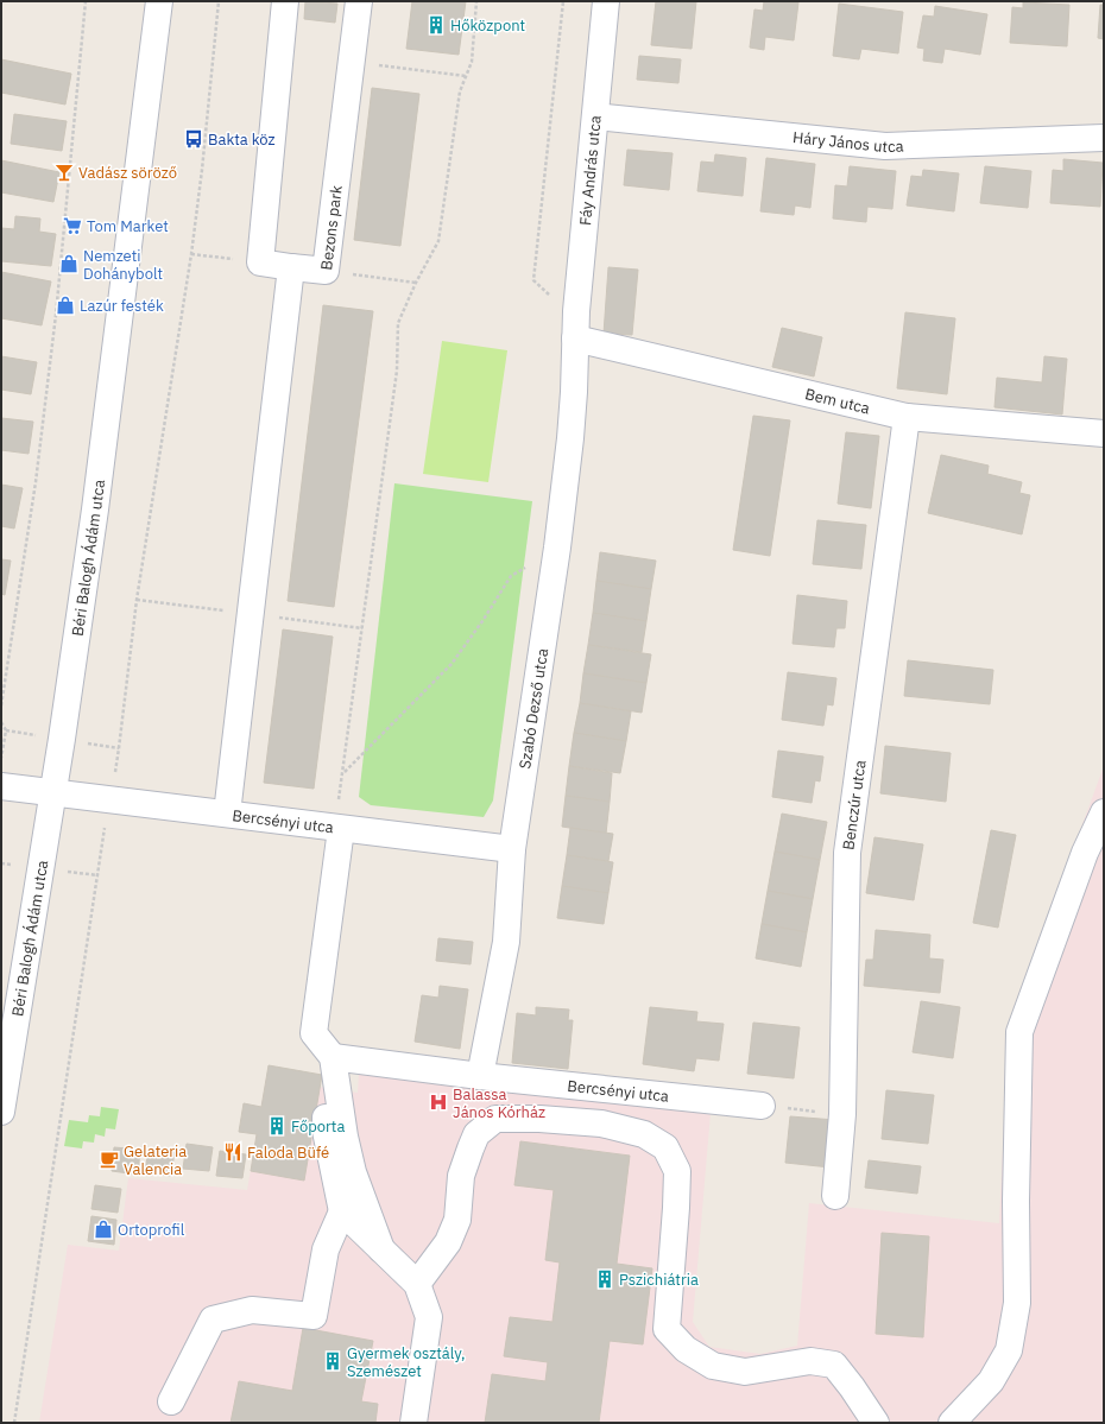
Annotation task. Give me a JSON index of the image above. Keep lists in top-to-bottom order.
{
  "streets": {
    "street": [
      "Háry János utca",
      "Fáy András utca",
      "Bezons park",
      "Bem utca",
      "Béri Balogh Ádám utca",
      "Szabó Dezső utca",
      "Benczúr utca",
      "Bercsényi utca"
    ]
  },
  "crossings": [
    ["Háry János utca", "Fáy András utca"],
    ["Fáy András utca", "Bem utca"],
    ["Fáy András utca", "Szabó Dezső utca"],
    ["Bem utca", "Szabó Dezső utca"],
    ["Bem utca", "Benczúr utca"],
    ["Béri Balogh Ádám utca", "Bercsényi utca"],
    ["Szabó Dezső utca", "Bercsényi utca"]
  ],
  "places": {
    "building": [
      "Hőközpont",
      "Főporta",
      "Pszichiátria",
      "Gyermek osztály, Szemészet"
    ],
    "bus stop": ["Bakta köz"],
    "bar": ["Vadász söröző"],
    "supermarket": ["Tom Market"],
    "shop": ["Nemzeti Dohánybolt", "Lazúr festék", "Ortoprofil"],
    "hospital": ["Balassa János Kórház"],
    "restaurant": ["Faloda Büfé"],
    "cafe": ["Gelateria Valencia"]
  }
}
